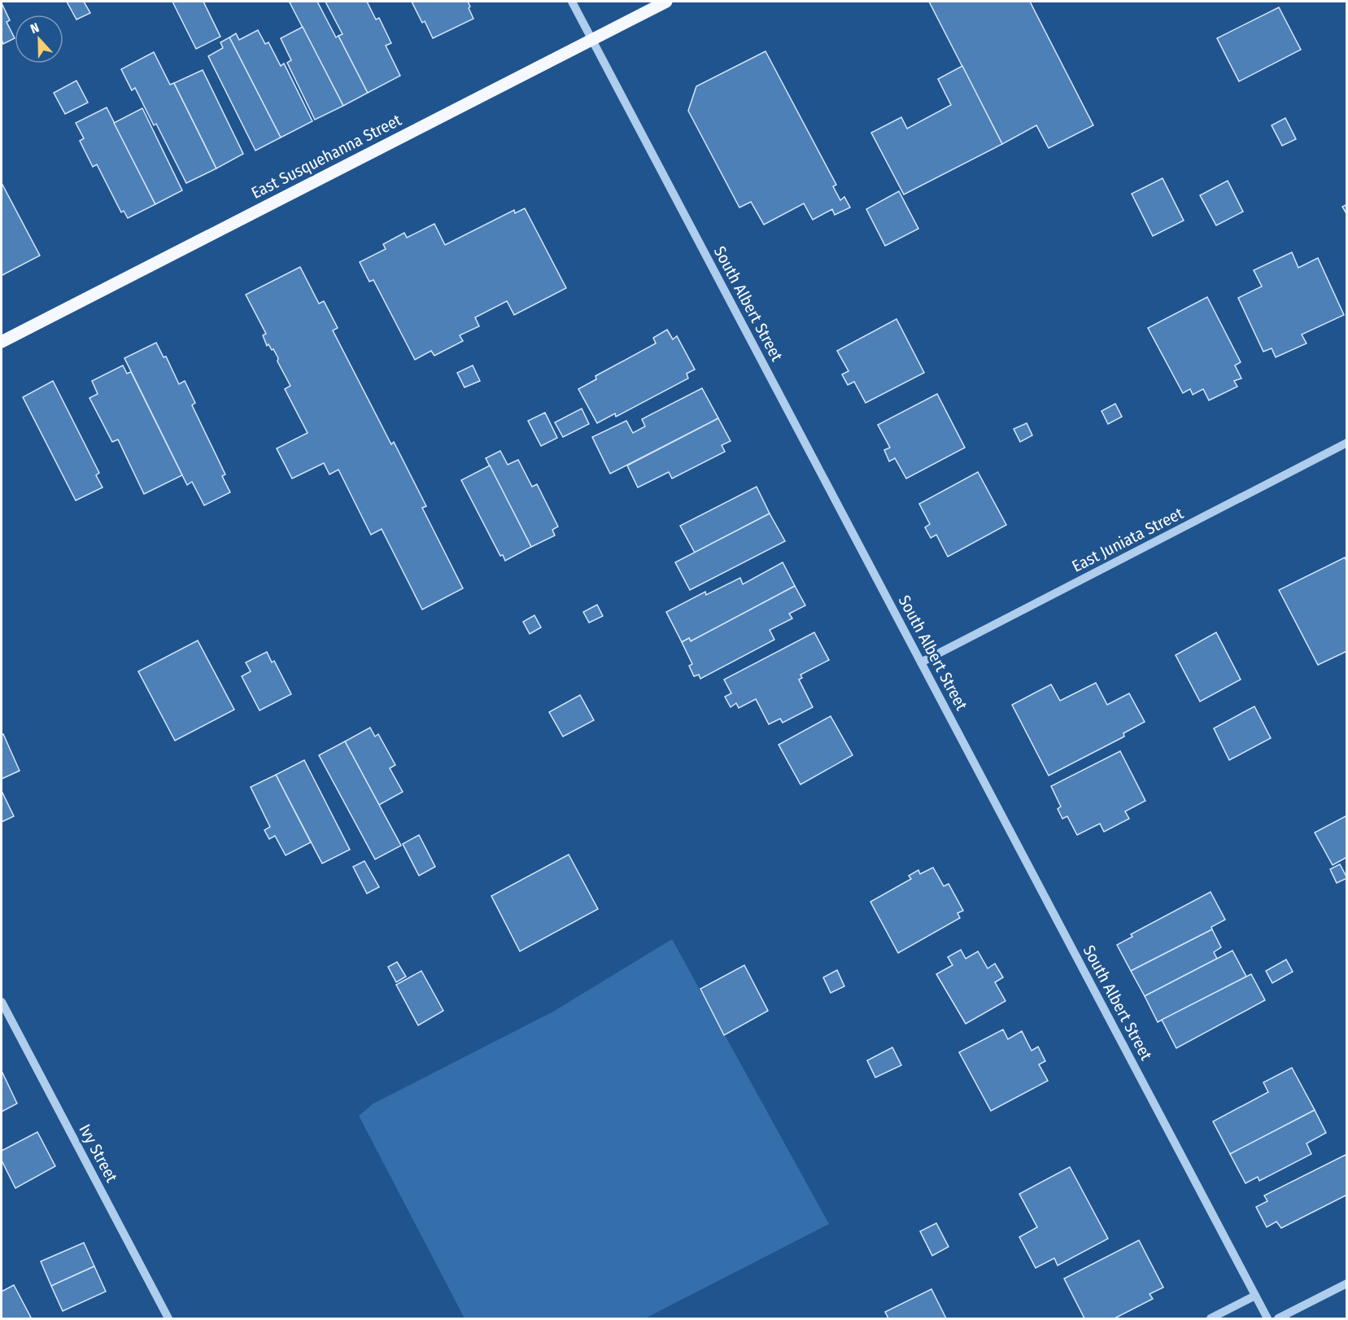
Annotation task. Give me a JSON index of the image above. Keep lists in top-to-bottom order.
{
  "streets": {
    "main road": ["East Susquehanna Street"],
    "street": ["South Albert Street", "East Juniata Street", "Ivy Street"]
  },
  "crossings": [
    ["East Susquehanna Street", "South Albert Street"],
    ["South Albert Street", "East Juniata Street"]
  ],
  "north": "top"
}
